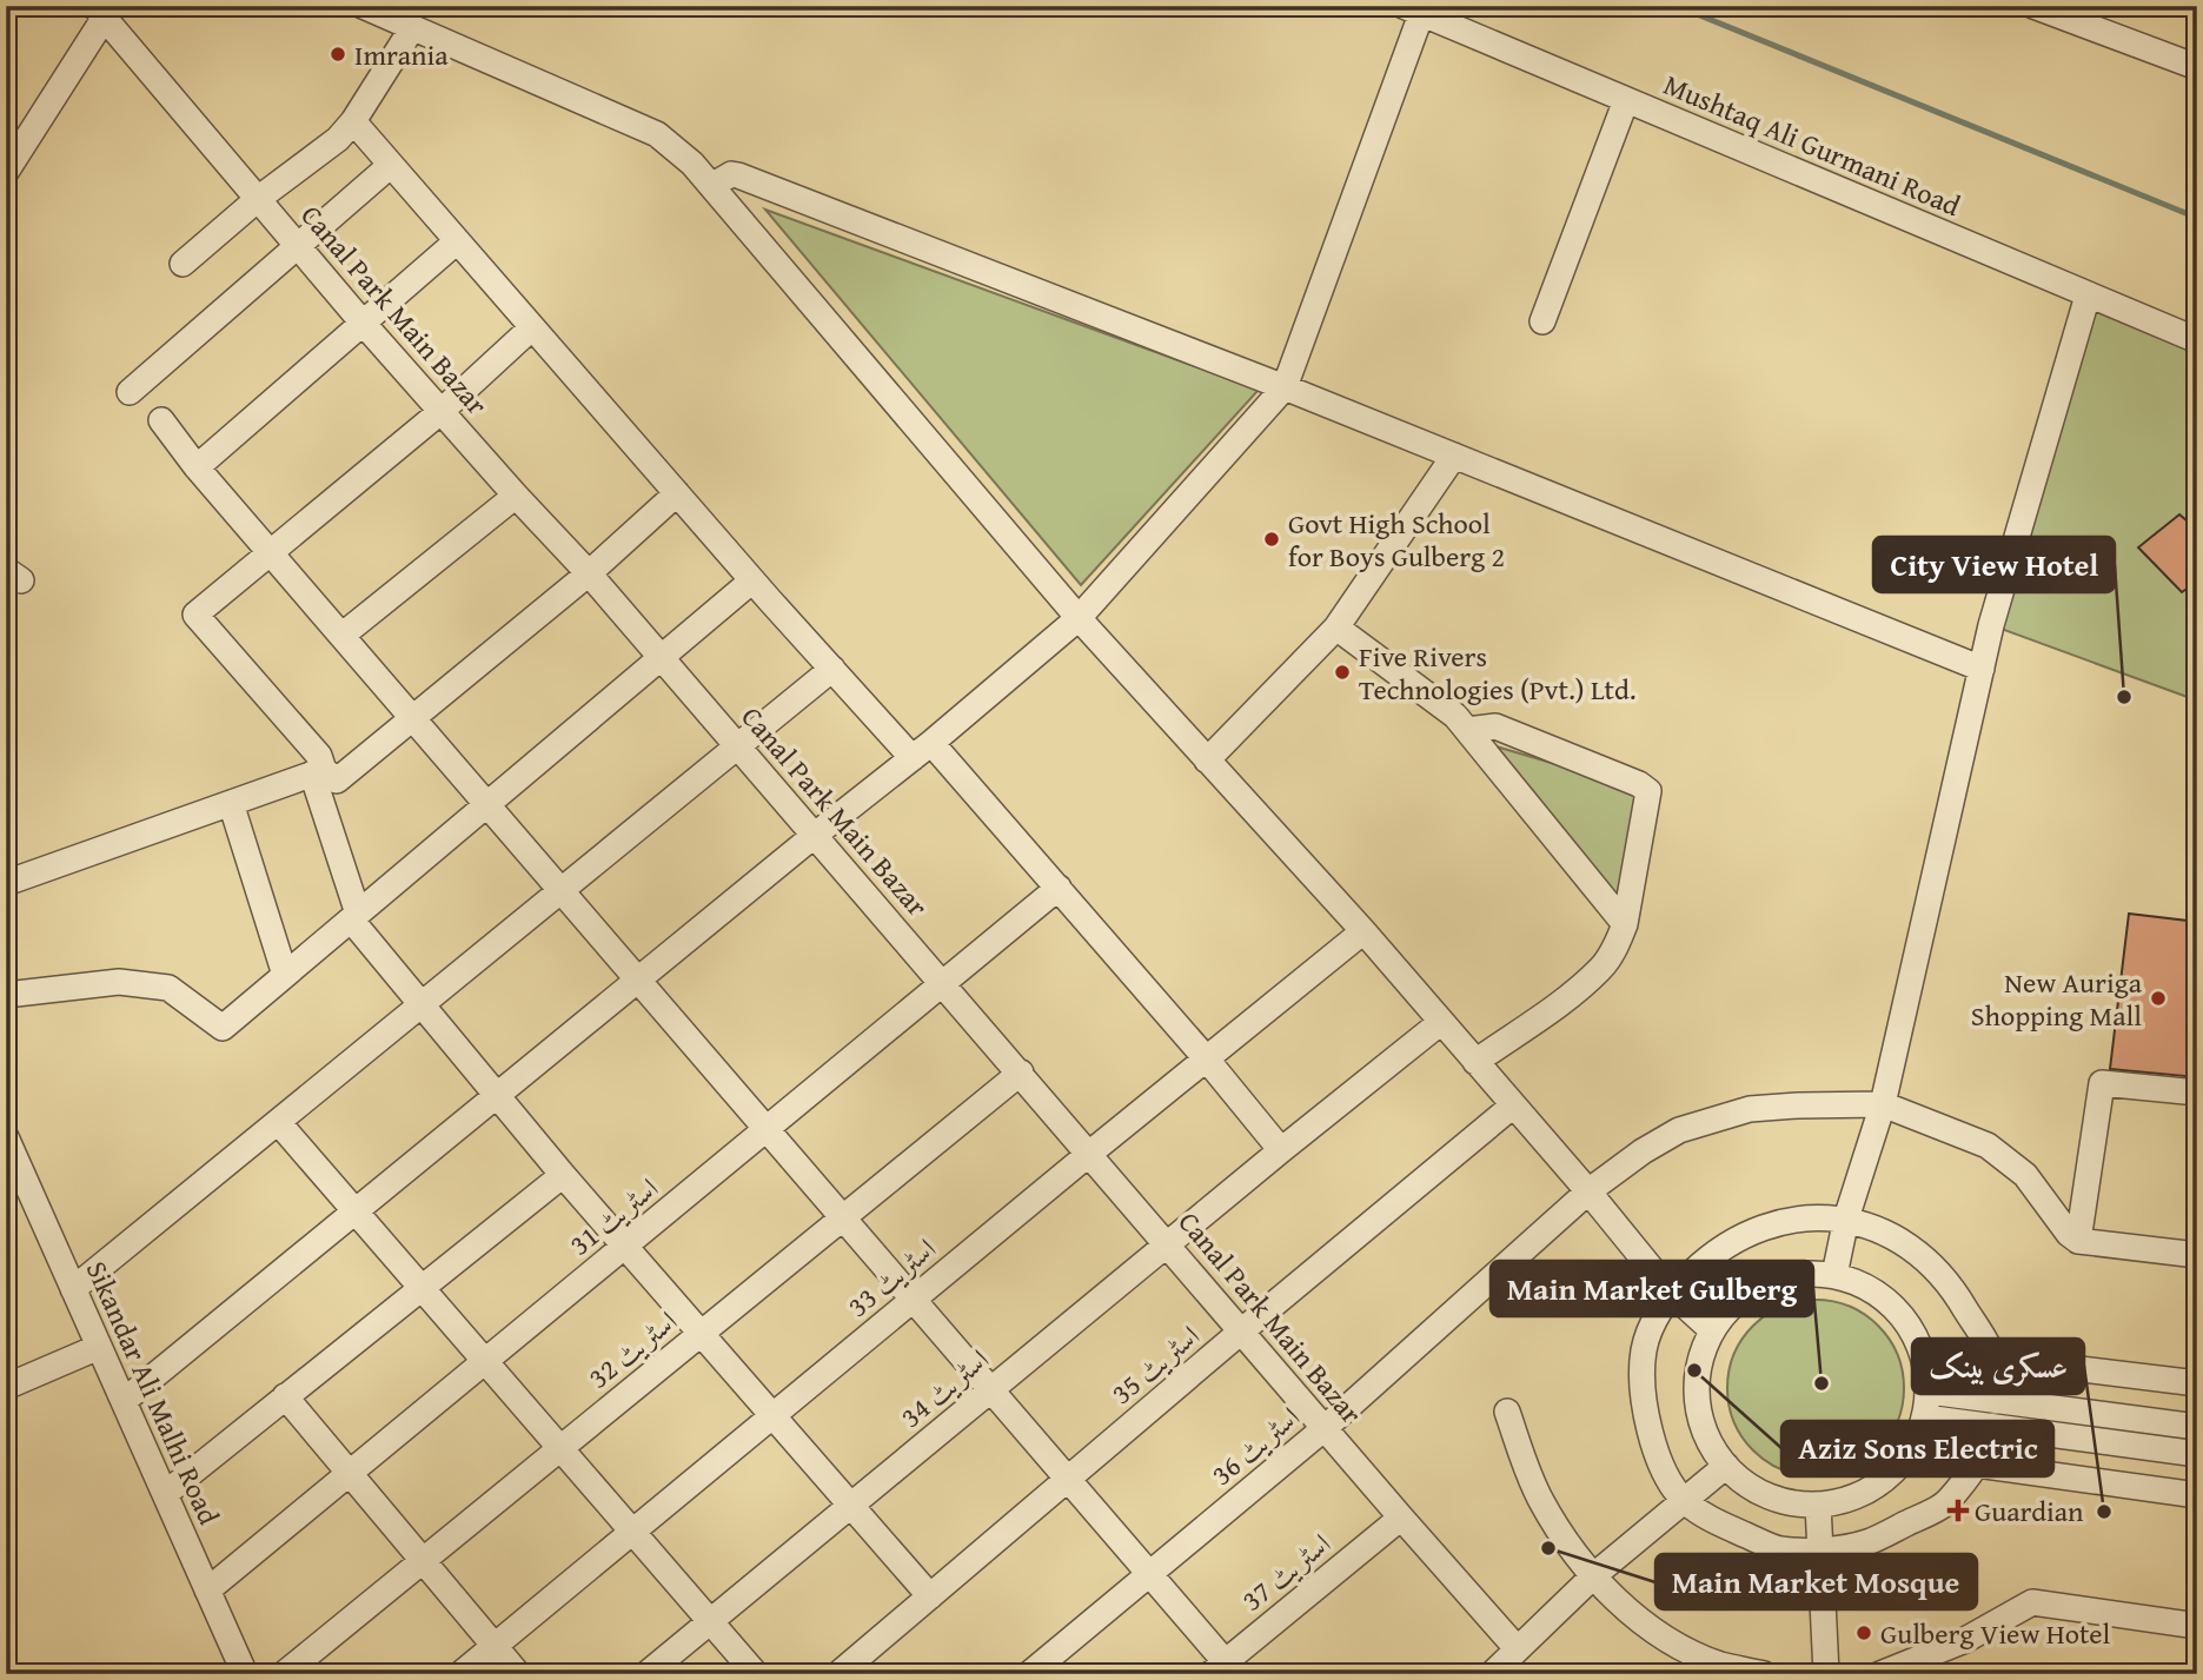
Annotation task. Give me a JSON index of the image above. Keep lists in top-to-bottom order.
{
  "streets": {
    "street": [
      "Mushtaq Ali Gurmani Road",
      "Canal Park Main Bazar",
      "اسٹریٹ 31",
      "اسٹریٹ 33",
      "اسٹریٹ 32",
      "اسٹریٹ 35",
      "اسٹریٹ 34",
      "Sikandar Ali Malhi Road",
      "اسٹریٹ 36",
      "اسٹریٹ 37"
    ]
  },
  "crossings": [
    ["Canal Park Main Bazar", "اسٹریٹ 31"],
    ["Canal Park Main Bazar", "اسٹریٹ 33"],
    ["Canal Park Main Bazar", "اسٹریٹ 32"],
    ["Canal Park Main Bazar", "اسٹریٹ 35"],
    ["Canal Park Main Bazar", "اسٹریٹ 34"],
    ["Canal Park Main Bazar", "اسٹریٹ 36"],
    ["Canal Park Main Bazar", "اسٹریٹ 37"],
    ["اسٹریٹ 31", "Sikandar Ali Malhi Road"]
  ],
  "places": {
    "other": [
      "Imrania",
      "Govt High School for Boys Gulberg 2",
      "Five Rivers Technologies (Pvt.) Ltd.",
      "City View Hotel",
      "New Auriga Shopping Mall",
      "Aziz Sons Electric",
      "Main Market Gulberg",
      "عسکری بینک",
      "Main Market Mosque",
      "Gulberg View Hotel"
    ],
    "health": ["Guardian"]
  }
}
